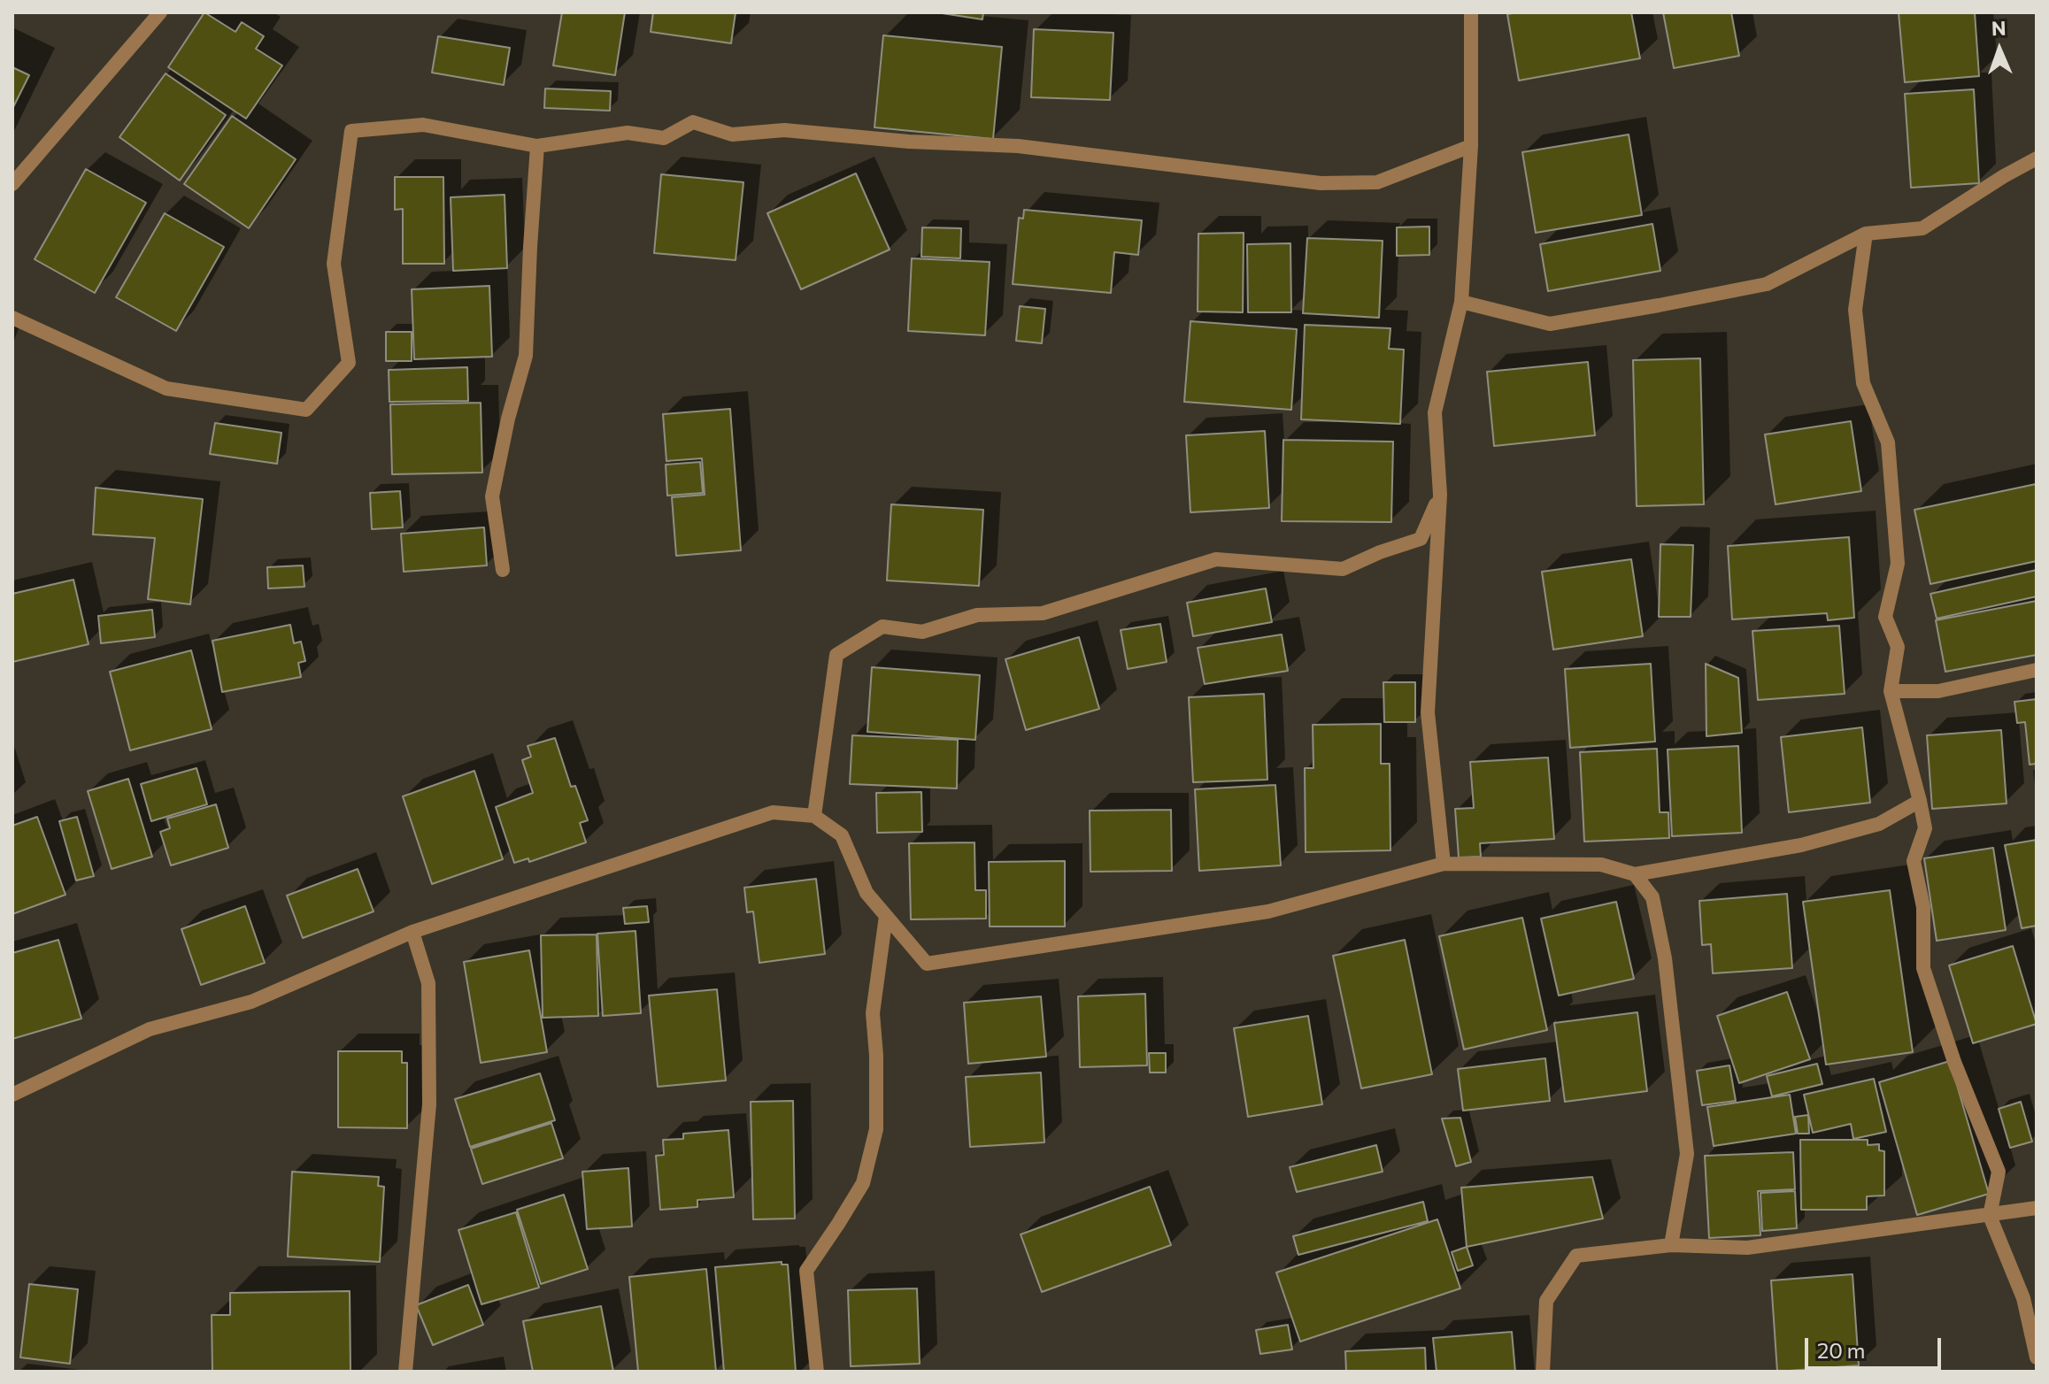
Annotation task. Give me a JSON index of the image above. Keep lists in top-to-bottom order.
{
  "scale_bar": "20 m",
  "north": "top"
}
